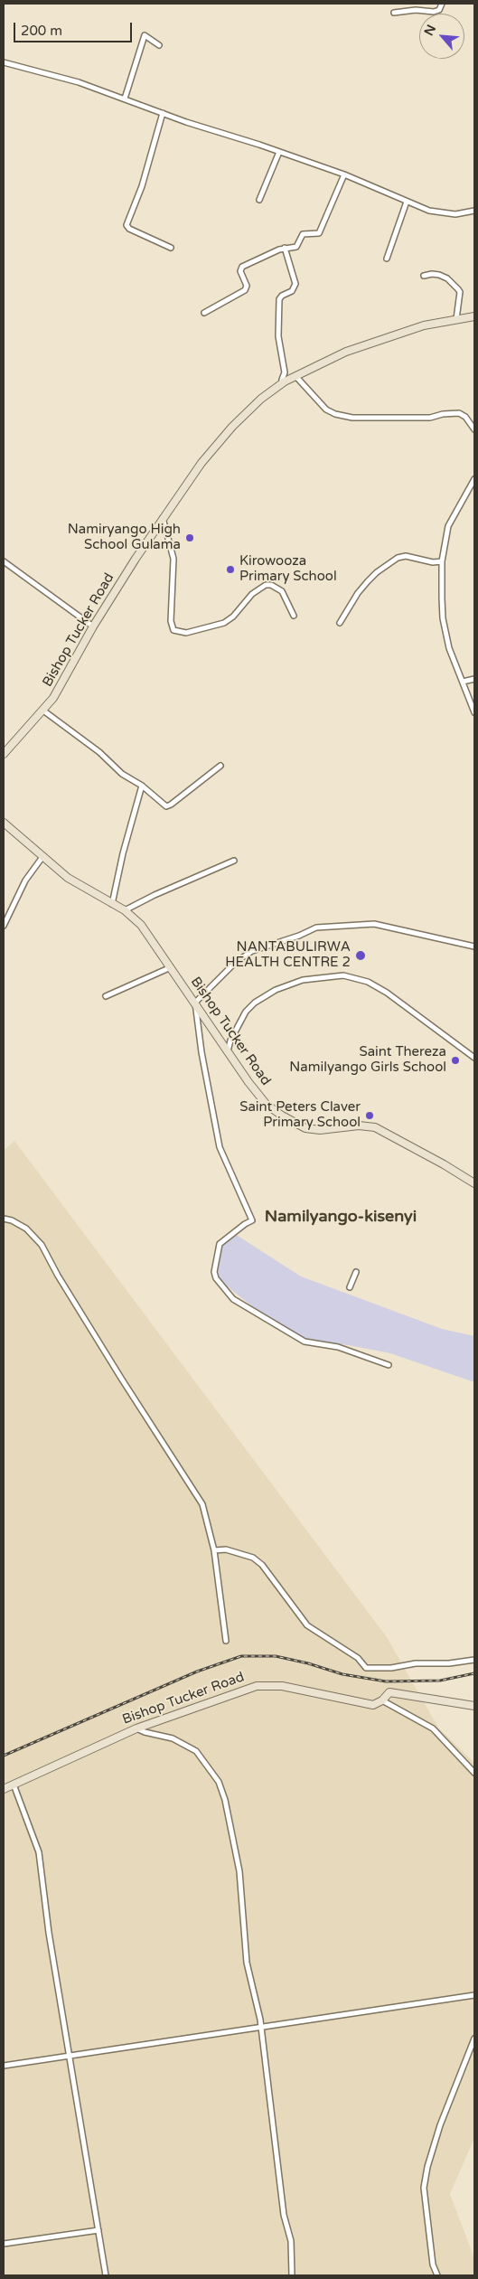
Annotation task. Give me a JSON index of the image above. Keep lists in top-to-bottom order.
{
  "streets": {
    "main road": ["Bishop Tucker Road"]
  },
  "districts": ["Namilyango-kisenyi"],
  "places": [
    "Namiryango High School Gulama",
    "Kirowooza Primary School",
    "NANTABULIRWA HEALTH CENTRE 2",
    "Saint Thereza Namilyango Girls School",
    "Saint Peters Claver Primary School"
  ],
  "scale_bar": "200 m",
  "north": "top left"
}
